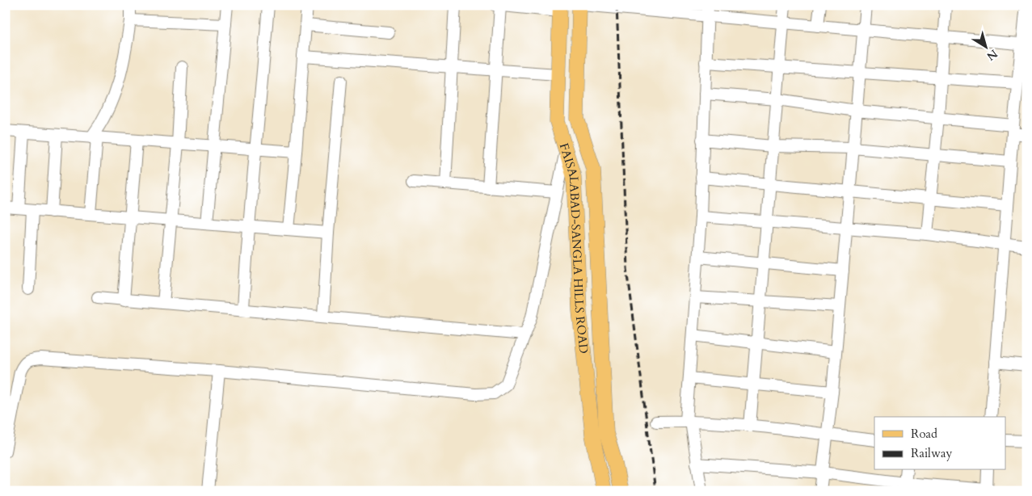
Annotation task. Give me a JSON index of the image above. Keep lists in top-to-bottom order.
{
  "streets": {
    "main road": ["FAISALABAD-SANGLA HILLS ROAD"]
  },
  "legend": ["Road", "Railway"],
  "north": "bottom right"
}
